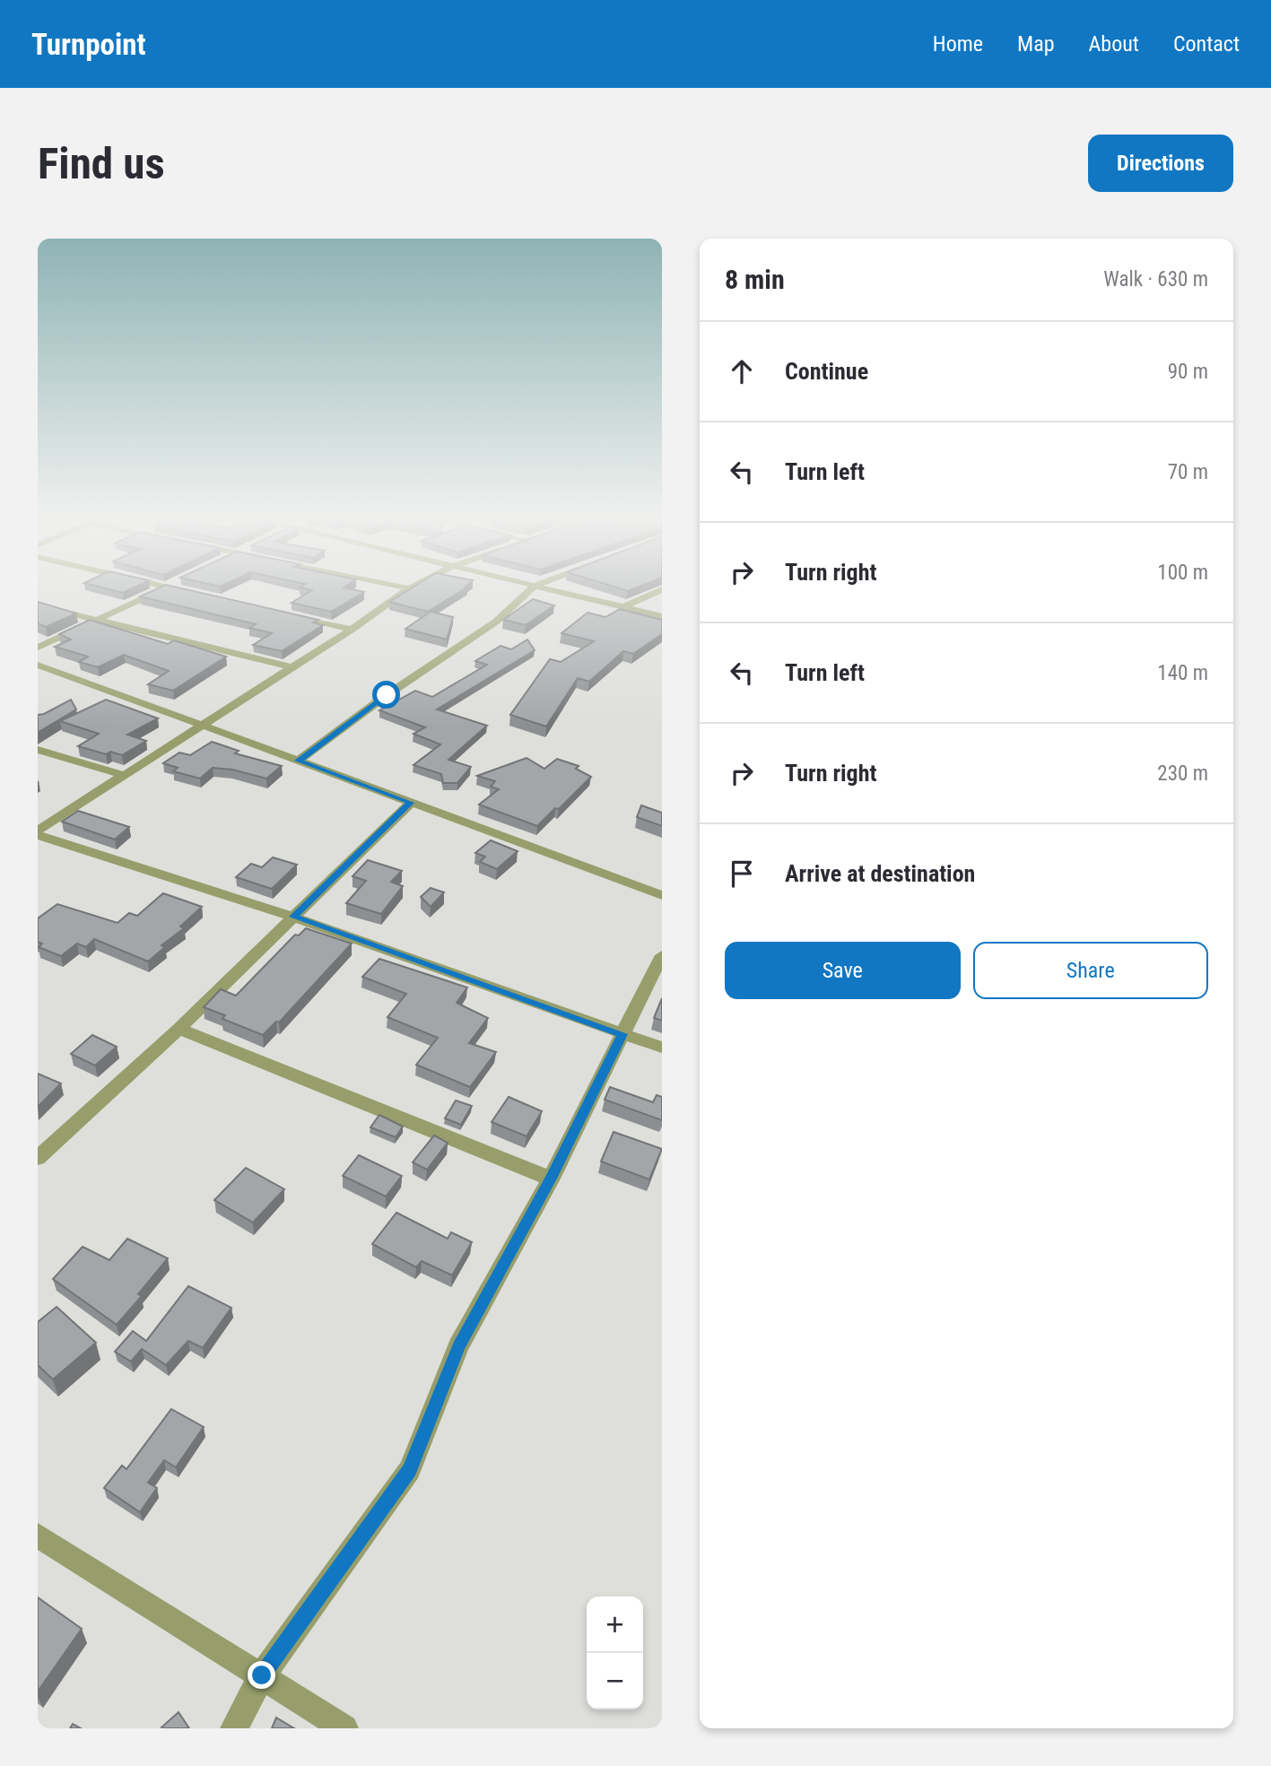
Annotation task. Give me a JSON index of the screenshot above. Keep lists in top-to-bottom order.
{
  "page": {
    "header": "Turnpoint",
    "nav": [
      "Home",
      "Map",
      "About",
      "Contact"
    ],
    "buttons": [
      "Directions",
      ["Save", "Share"]
    ],
    "title": "Find us",
    "heading": ["8 min", "Walk · 630 m"],
    "list": [
      ["Continue", "90 m"],
      ["Turn left", "70 m"],
      ["Turn right", "100 m"],
      ["Turn left", "140 m"],
      ["Turn right", "230 m"],
      "Arrive at destination"
    ],
    "map_buttons": ["+", "−"]
  }
}
